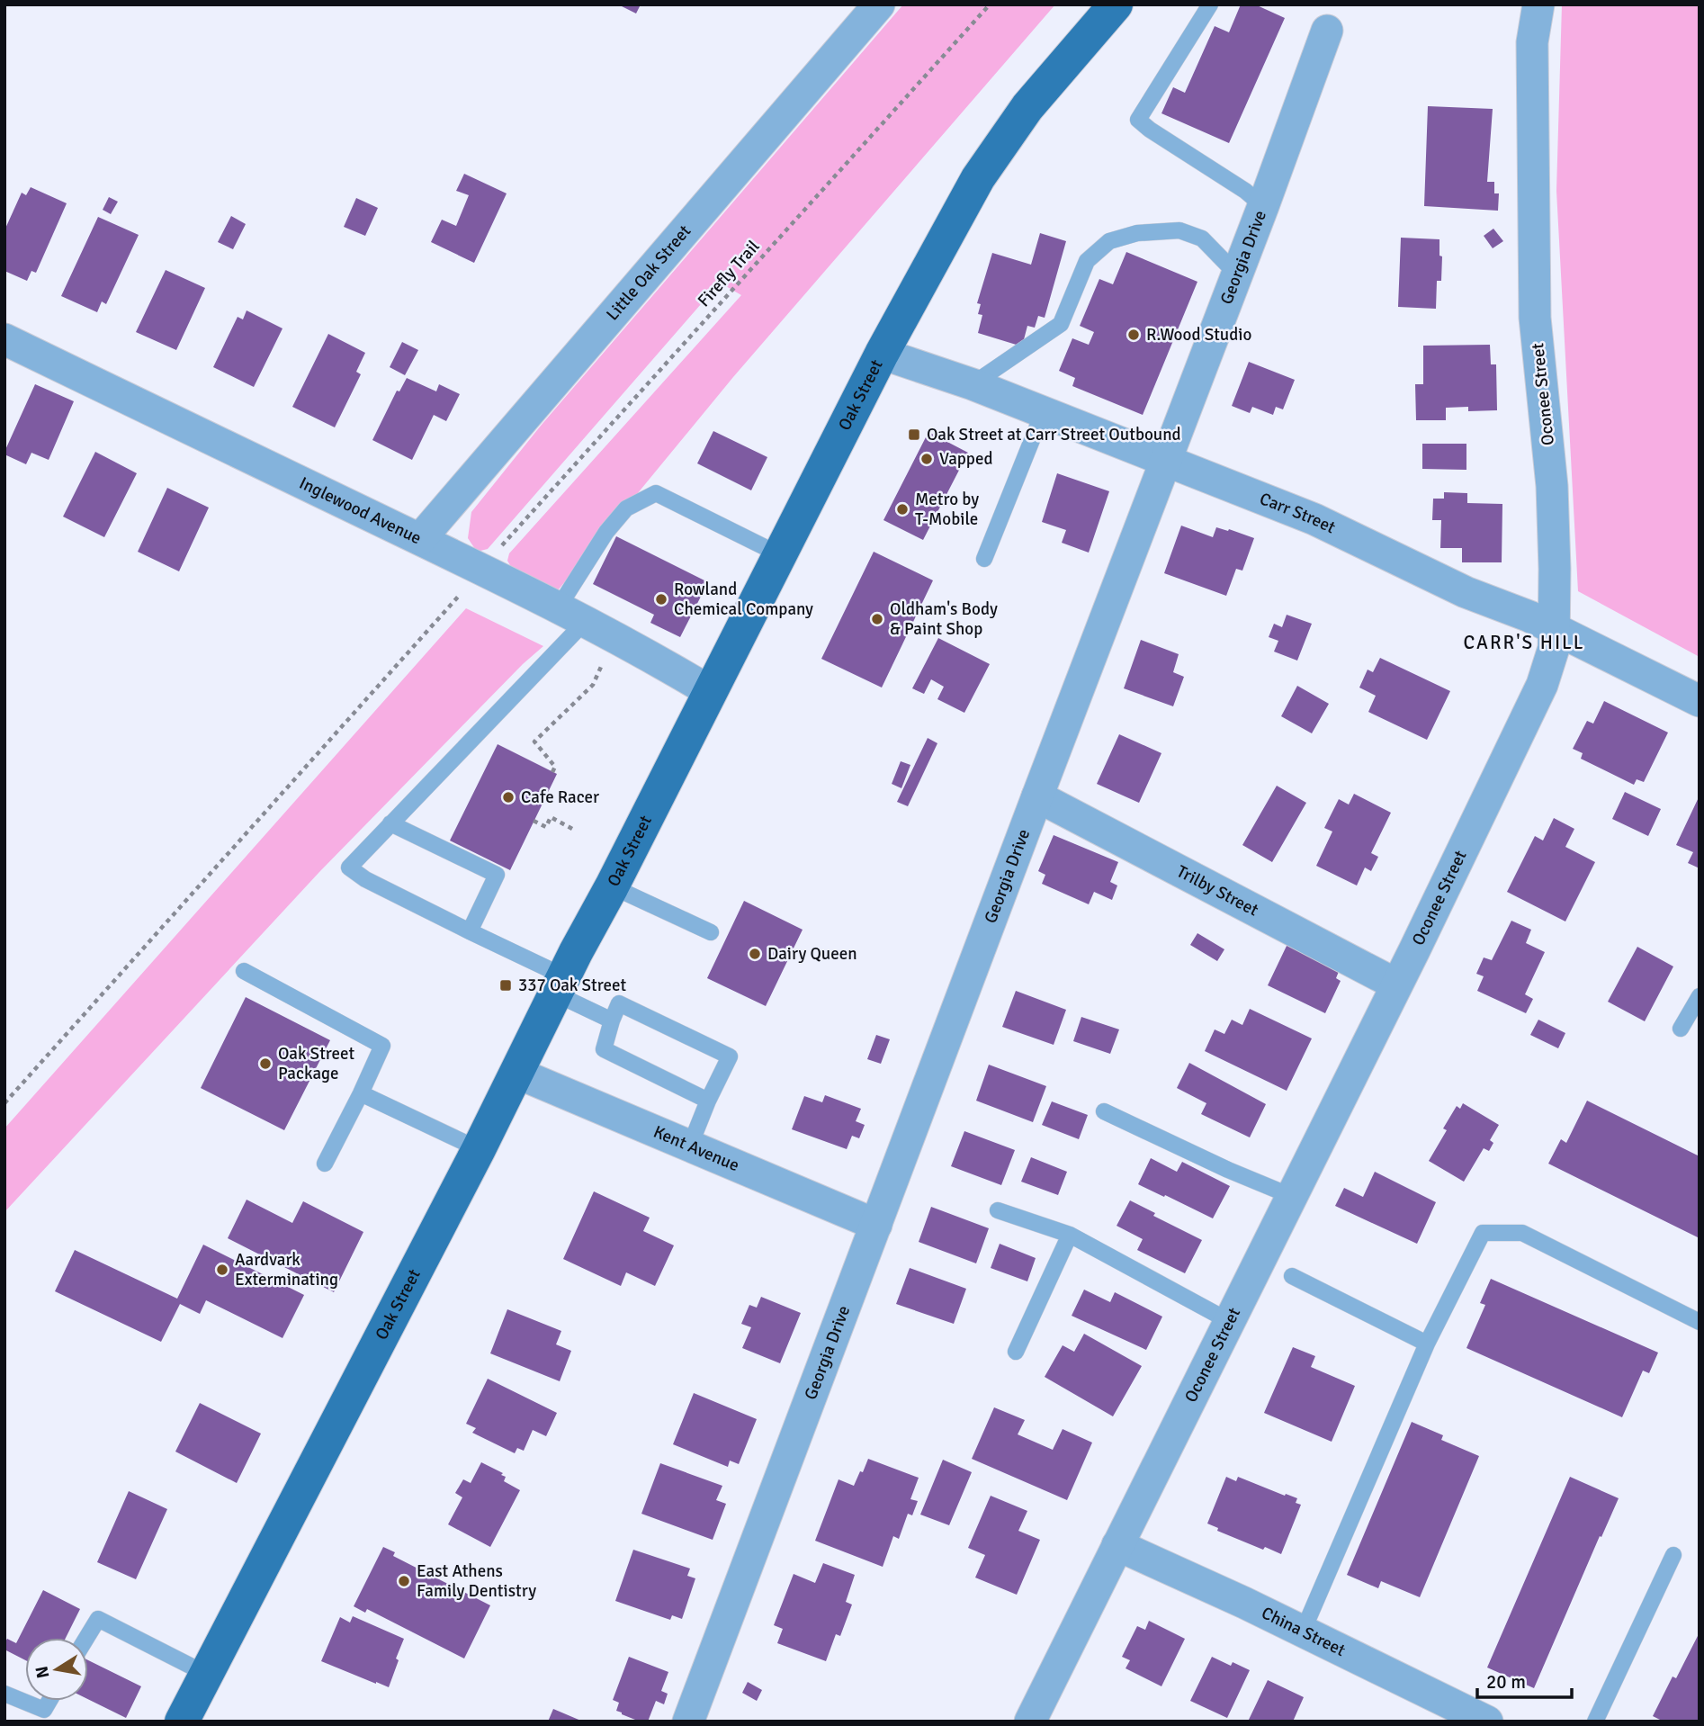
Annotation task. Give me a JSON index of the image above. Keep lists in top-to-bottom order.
{
  "streets": {
    "main road": ["Oak Street"],
    "street": [
      "Georgia Drive",
      "Little Oak Street",
      "Oconee Street",
      "Inglewood Avenue",
      "Carr Street",
      "Trilby Street",
      "Kent Avenue",
      "China Street"
    ],
    "path": ["Firefly Trail"]
  },
  "crossings": [
    ["Georgia Drive", "Carr Street"],
    ["Georgia Drive", "Trilby Street"],
    ["Georgia Drive", "Kent Avenue"],
    ["Little Oak Street", "Inglewood Avenue"],
    ["Oconee Street", "Carr Street"],
    ["Oconee Street", "Trilby Street"],
    ["Oconee Street", "China Street"],
    ["Oak Street", "Inglewood Avenue"],
    ["Oak Street", "Carr Street"],
    ["Oak Street", "Kent Avenue"]
  ],
  "districts": ["CARR'S HILL"],
  "places": {
    "other": [
      "R.Wood Studio",
      "Vapped",
      "Metro by T-Mobile",
      "Rowland Chemical Company",
      "Oldham's Body & Paint Shop",
      "Cafe Racer",
      "Dairy Queen",
      "Oak Street Package",
      "Aardvark Exterminating",
      "East Athens Family Dentistry"
    ],
    "transit": ["Oak Street at Carr Street Outbound", "337 Oak Street"]
  },
  "scale_bar": "20 m",
  "north": "left"
}
